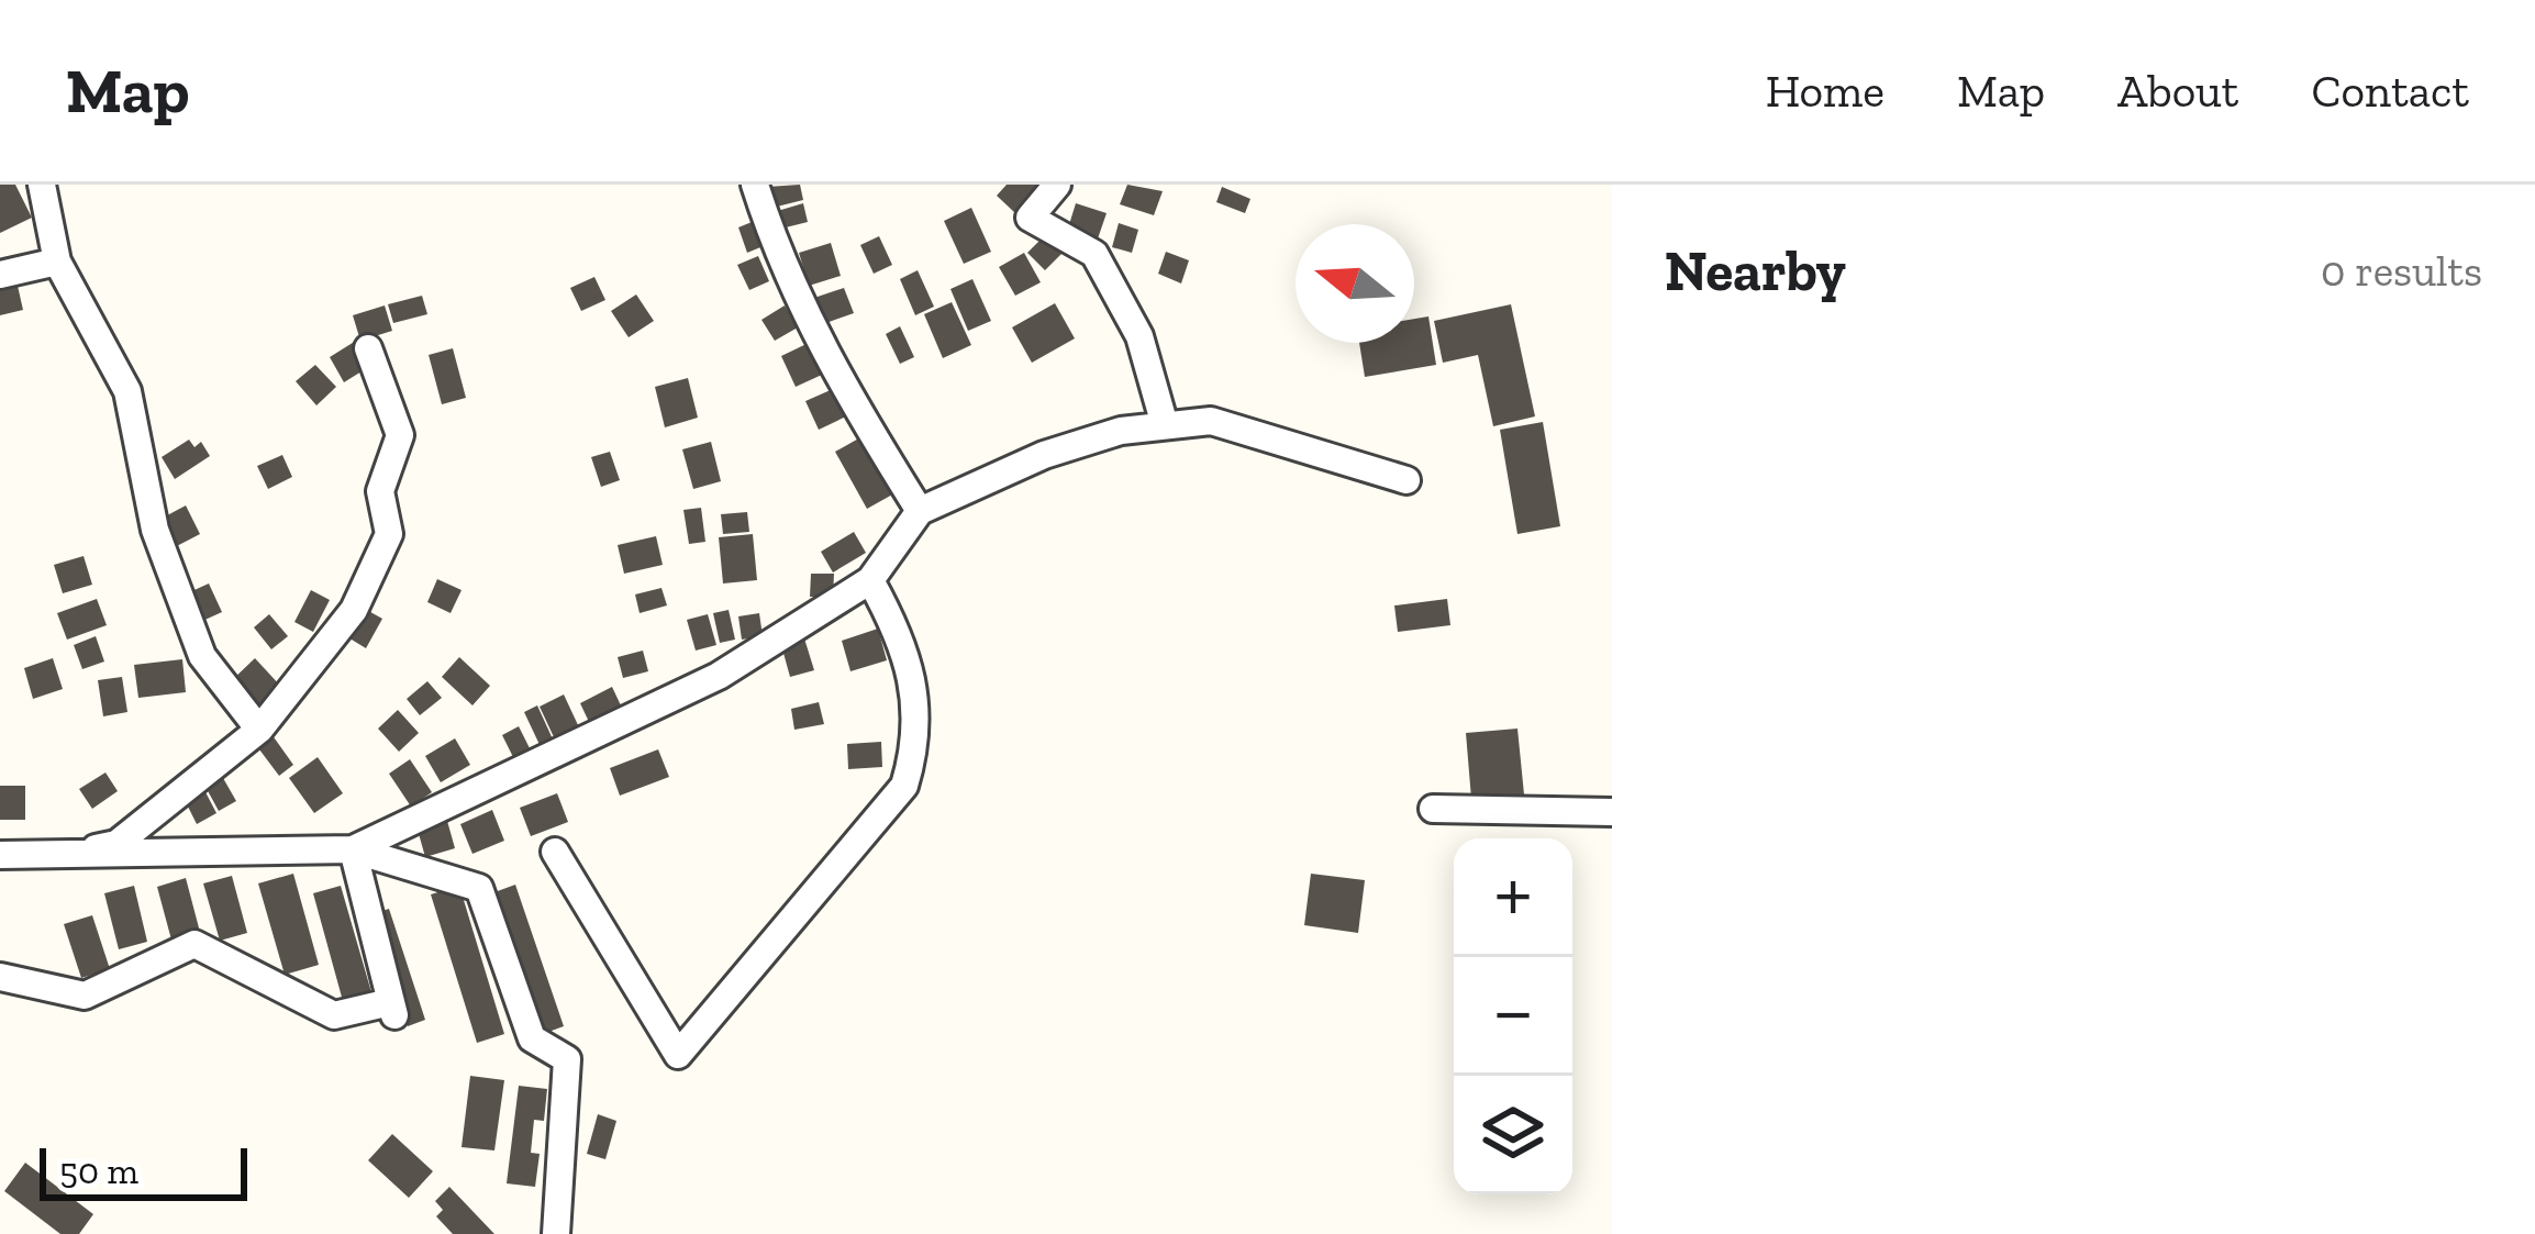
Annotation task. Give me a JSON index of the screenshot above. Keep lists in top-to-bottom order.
{
  "scale_bar": "50 m",
  "north": "left",
  "page": {
    "header": "Map",
    "nav": [
      "Home",
      "Map",
      "About",
      "Contact"
    ],
    "heading": ["Nearby", "0 results"],
    "map_buttons": ["+", "−"],
    "scale": "50 m"
  }
}
